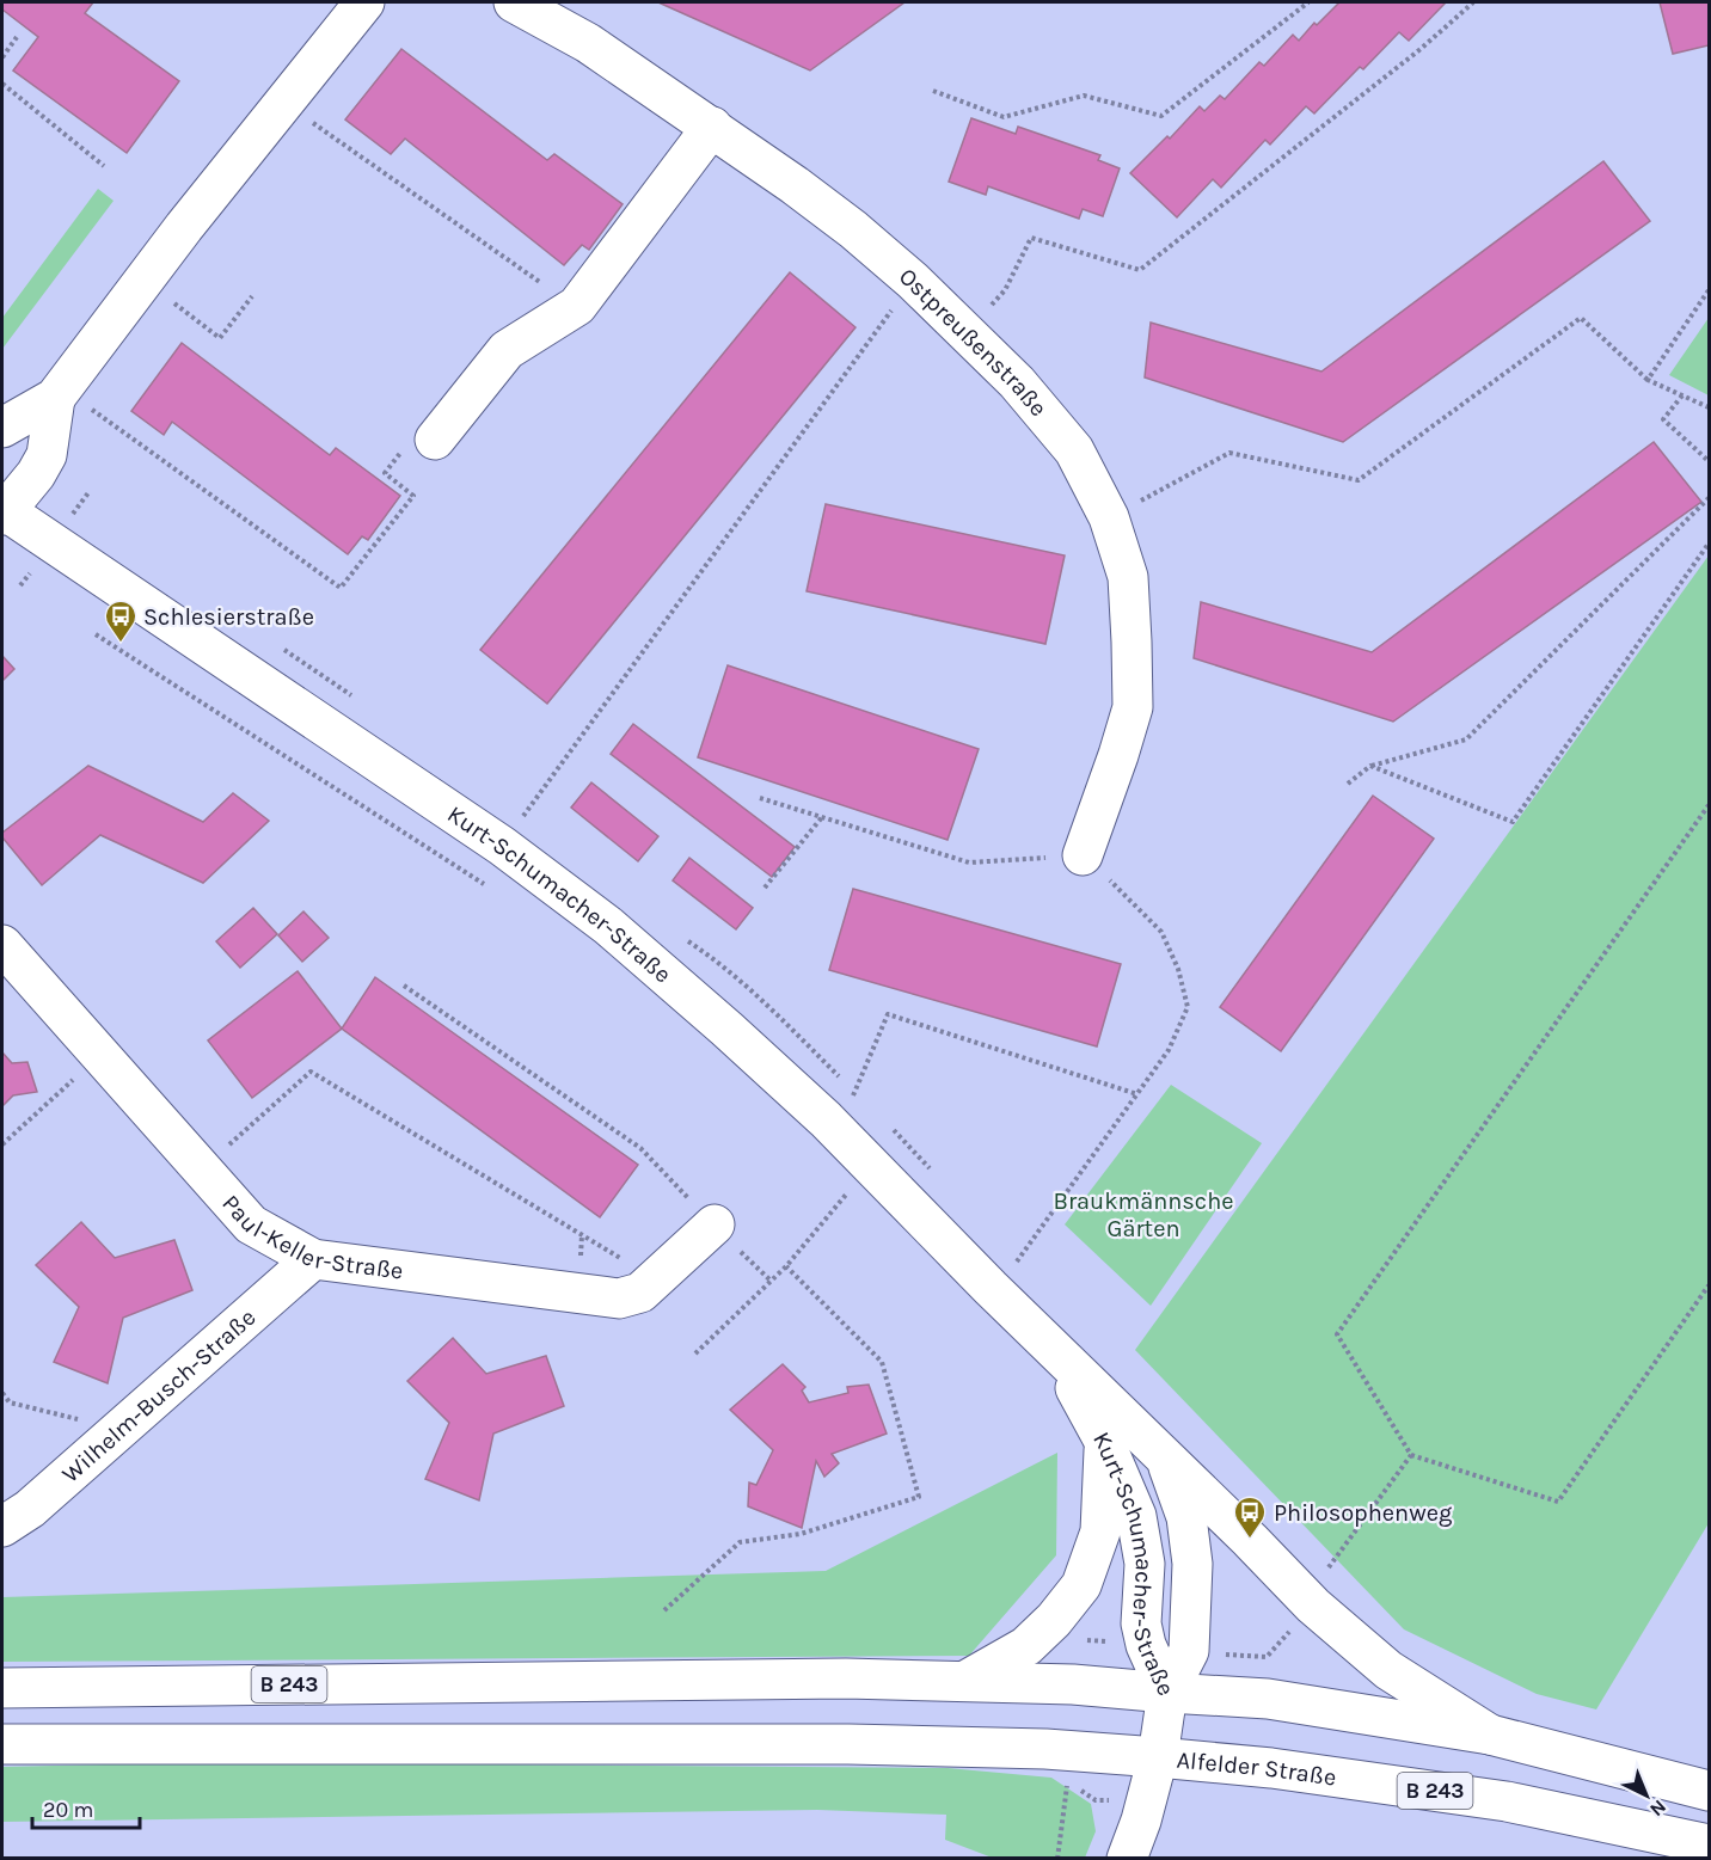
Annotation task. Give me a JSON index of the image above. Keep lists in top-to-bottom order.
{
  "streets": {
    "main road": [
      "Ostpreußenstraße",
      "Kurt-Schumacher-Straße",
      "Paul-Keller-Straße",
      "Wilhelm-Busch-Straße",
      "B 243",
      "Alfelder Straße"
    ]
  },
  "crossings": [
    ["Kurt-Schumacher-Straße", "B 243"],
    ["Kurt-Schumacher-Straße", "Alfelder Straße"],
    ["Paul-Keller-Straße", "Wilhelm-Busch-Straße"],
    ["B 243", "Alfelder Straße"]
  ],
  "parks": ["Braukmännsche Gärten"],
  "places": {
    "bus stop": ["Schlesierstraße", "Philosophenweg"]
  },
  "scale_bar": "20 m",
  "north": "bottom right"
}
